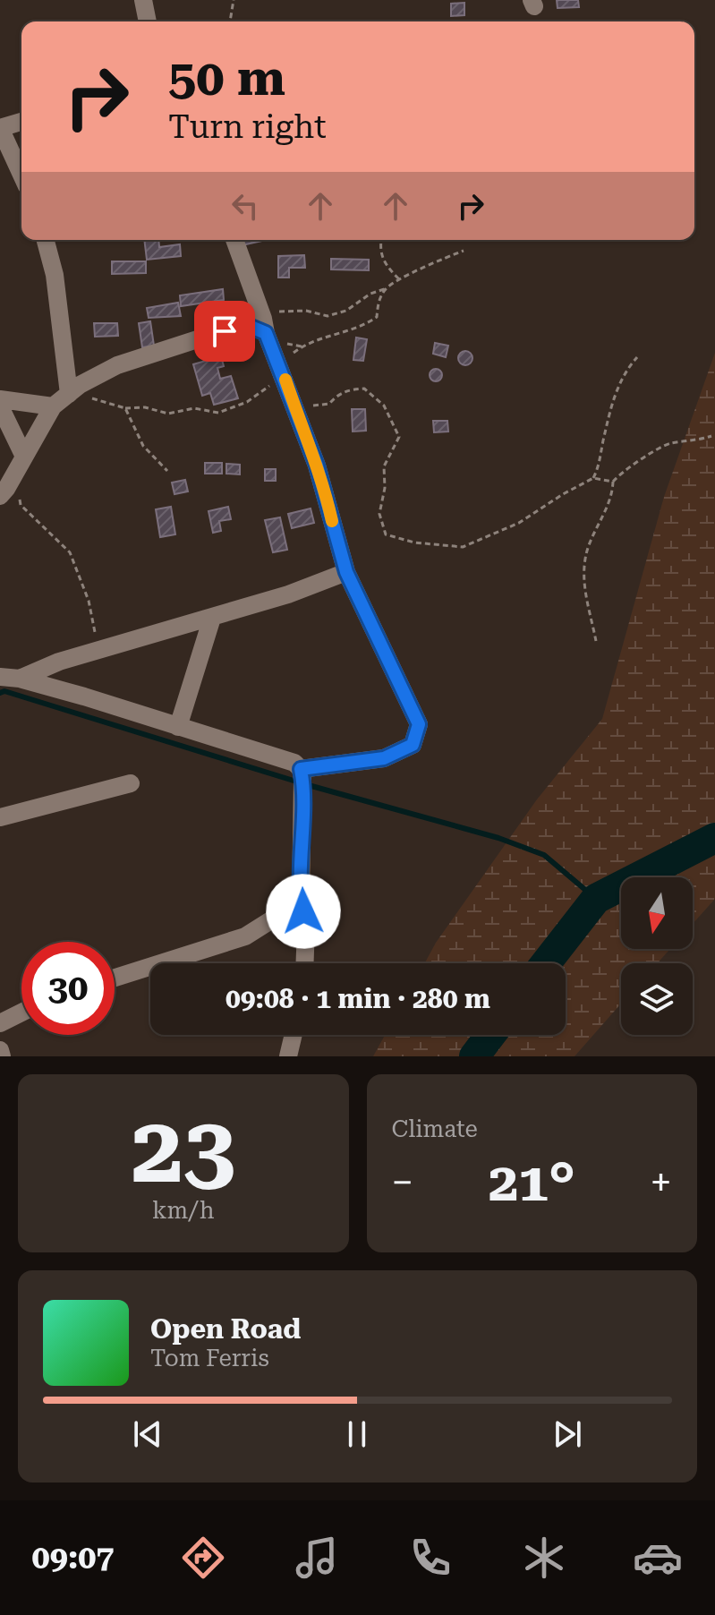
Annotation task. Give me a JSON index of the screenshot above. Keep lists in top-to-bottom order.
{
  "north": "bottom",
  "page": {
    "turn": ["50 m", "Turn right"],
    "limit": "30",
    "trip": "09:08 · 1 min · 280 m",
    "tile": [
      ["23", "km/h"],
      "Climate"
    ],
    "heat": ["−", "21°", "+"],
    "song": ["Open Road", "Tom Ferris"],
    "tabs": "09:07"
  }
}
